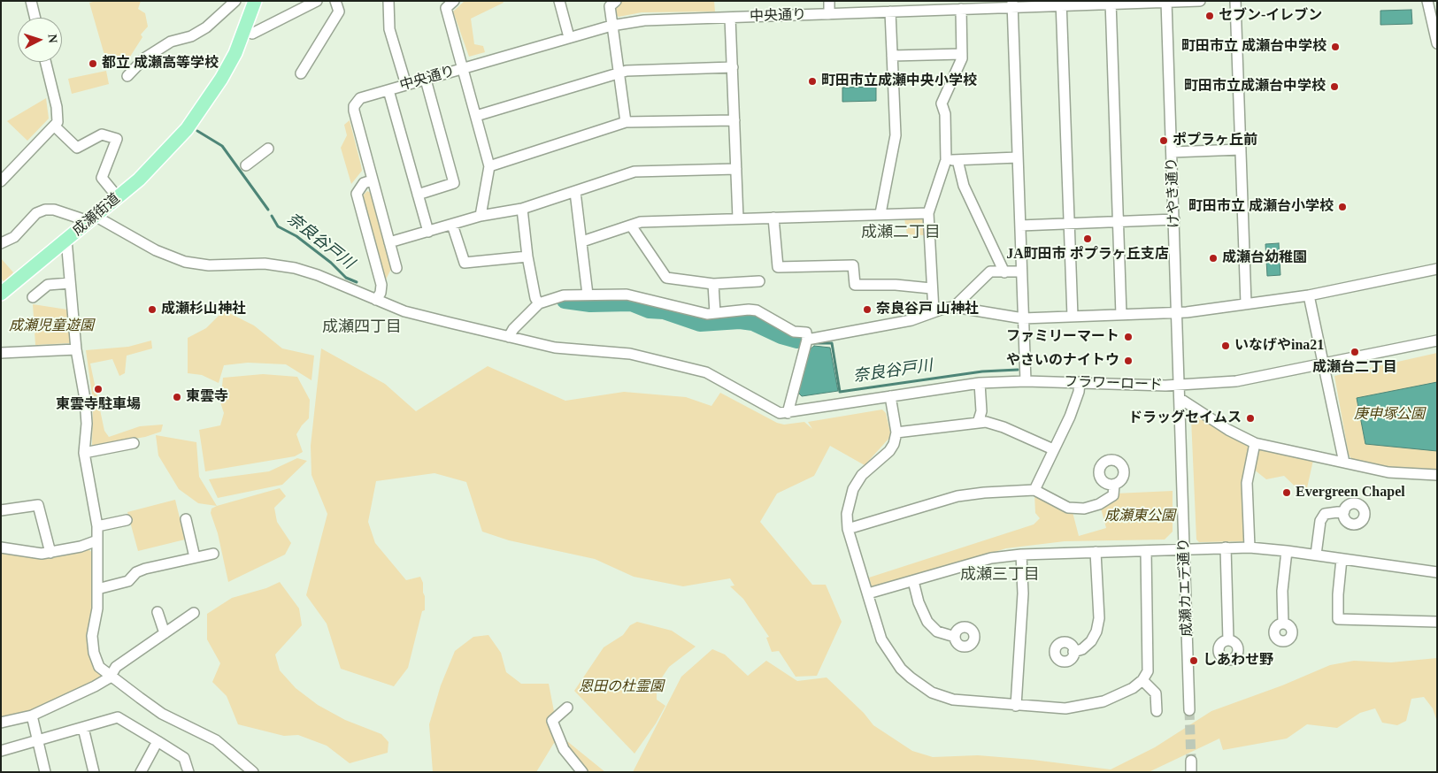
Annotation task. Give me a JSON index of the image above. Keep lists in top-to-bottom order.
{
  "streets": {
    "main road": ["成瀬街道"],
    "street": [
      "中央通り",
      "けやき通り",
      "フラワーロード",
      "成瀬カエデ通り"
    ]
  },
  "crossings": [
    ["中央通り", "けやき通り"],
    ["けやき通り", "フラワーロード"],
    ["けやき通り", "成瀬カエデ通り"],
    ["フラワーロード", "成瀬カエデ通り"]
  ],
  "districts": ["成瀬二丁目", "成瀬四丁目", "成瀬三丁目"],
  "water": ["奈良谷戸川"],
  "parks": [
    "成瀬児童遊園",
    "庚申塚公園",
    "成瀬東公園",
    "恩田の杜霊園"
  ],
  "places": [
    "セブン-イレブン",
    "町田市立 成瀬台中学校",
    "都立 成瀬高等学校",
    "町田市立成瀬中央小学校",
    "町田市立成瀬台中学校",
    "ポプラヶ丘前",
    "町田市立 成瀬台小学校",
    "JA町田市 ポプラヶ丘支店",
    "成瀬台幼稚園",
    "成瀬杉山神社",
    "奈良谷戸 山神社",
    "ファミリーマート",
    "いなげやina21",
    "成瀬台二丁目",
    "やさいのナイトウ",
    "東雲寺駐車場",
    "東雲寺",
    "ドラッグセイムス",
    "Evergreen Chapel",
    "しあわせ野"
  ],
  "north": "right"
}
